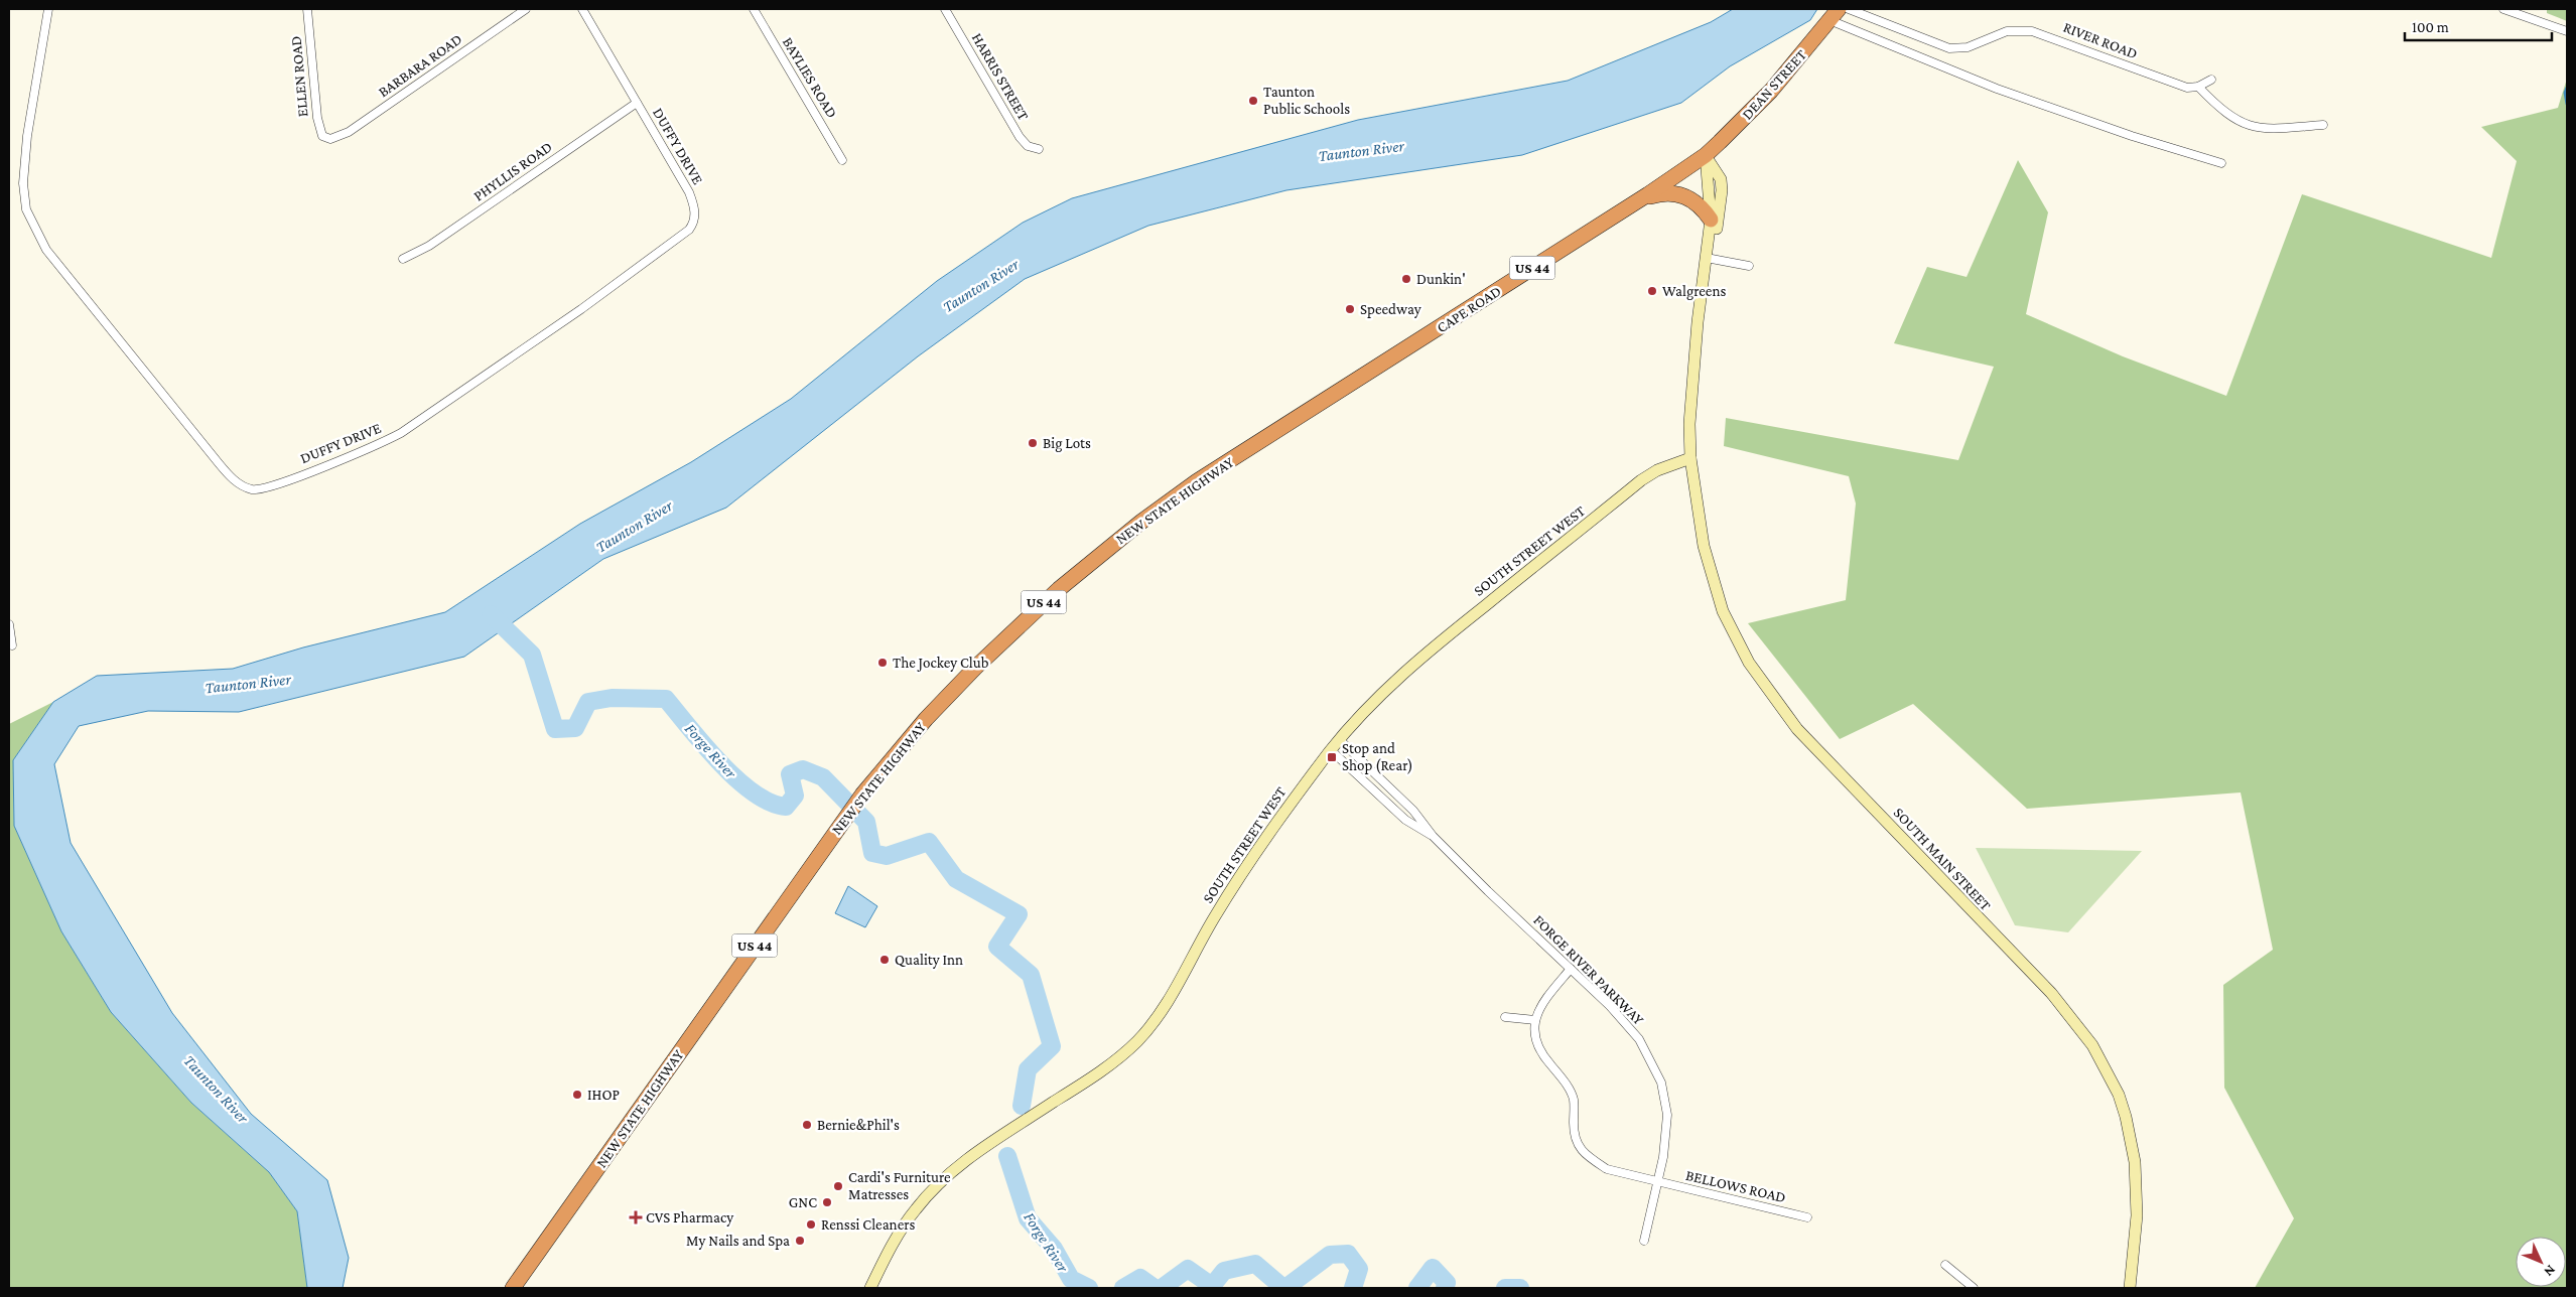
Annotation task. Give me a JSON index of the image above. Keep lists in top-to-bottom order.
{
  "streets": {
    "highway": [
      "DEAN STREET",
      "US 44",
      "CAPE ROAD",
      "NEW STATE HIGHWAY"
    ],
    "main road": ["SOUTH STREET WEST", "SOUTH MAIN STREET"],
    "street": [
      "RIVER ROAD",
      "BARBARA ROAD",
      "ELLEN ROAD",
      "HARRIS STREET",
      "BAYLIES ROAD",
      "DUFFY DRIVE",
      "PHYLLIS ROAD",
      "FORGE RIVER PARKWAY",
      "BELLOWS ROAD"
    ]
  },
  "crossings": [
    ["BARBARA ROAD", "ELLEN ROAD"],
    ["DEAN STREET", "CAPE ROAD"],
    ["DUFFY DRIVE", "PHYLLIS ROAD"],
    ["CAPE ROAD", "NEW STATE HIGHWAY"],
    ["SOUTH STREET WEST", "SOUTH MAIN STREET"],
    ["SOUTH STREET WEST", "FORGE RIVER PARKWAY"],
    ["FORGE RIVER PARKWAY", "BELLOWS ROAD"]
  ],
  "water": ["Taunton River", "Forge River"],
  "places": {
    "other": [
      "Taunton Public Schools",
      "Dunkin'",
      "Walgreens",
      "Speedway",
      "Big Lots",
      "The Jockey Club",
      "Quality Inn",
      "IHOP",
      "Bernie&Phil's",
      "Cardi's Furniture Matresses",
      "GNC",
      "Renssi Cleaners",
      "My Nails and Spa"
    ],
    "transit": ["Stop and Shop (Rear)"],
    "health": ["CVS Pharmacy"]
  },
  "scale_bar": "100 m",
  "north": "bottom right"
}
